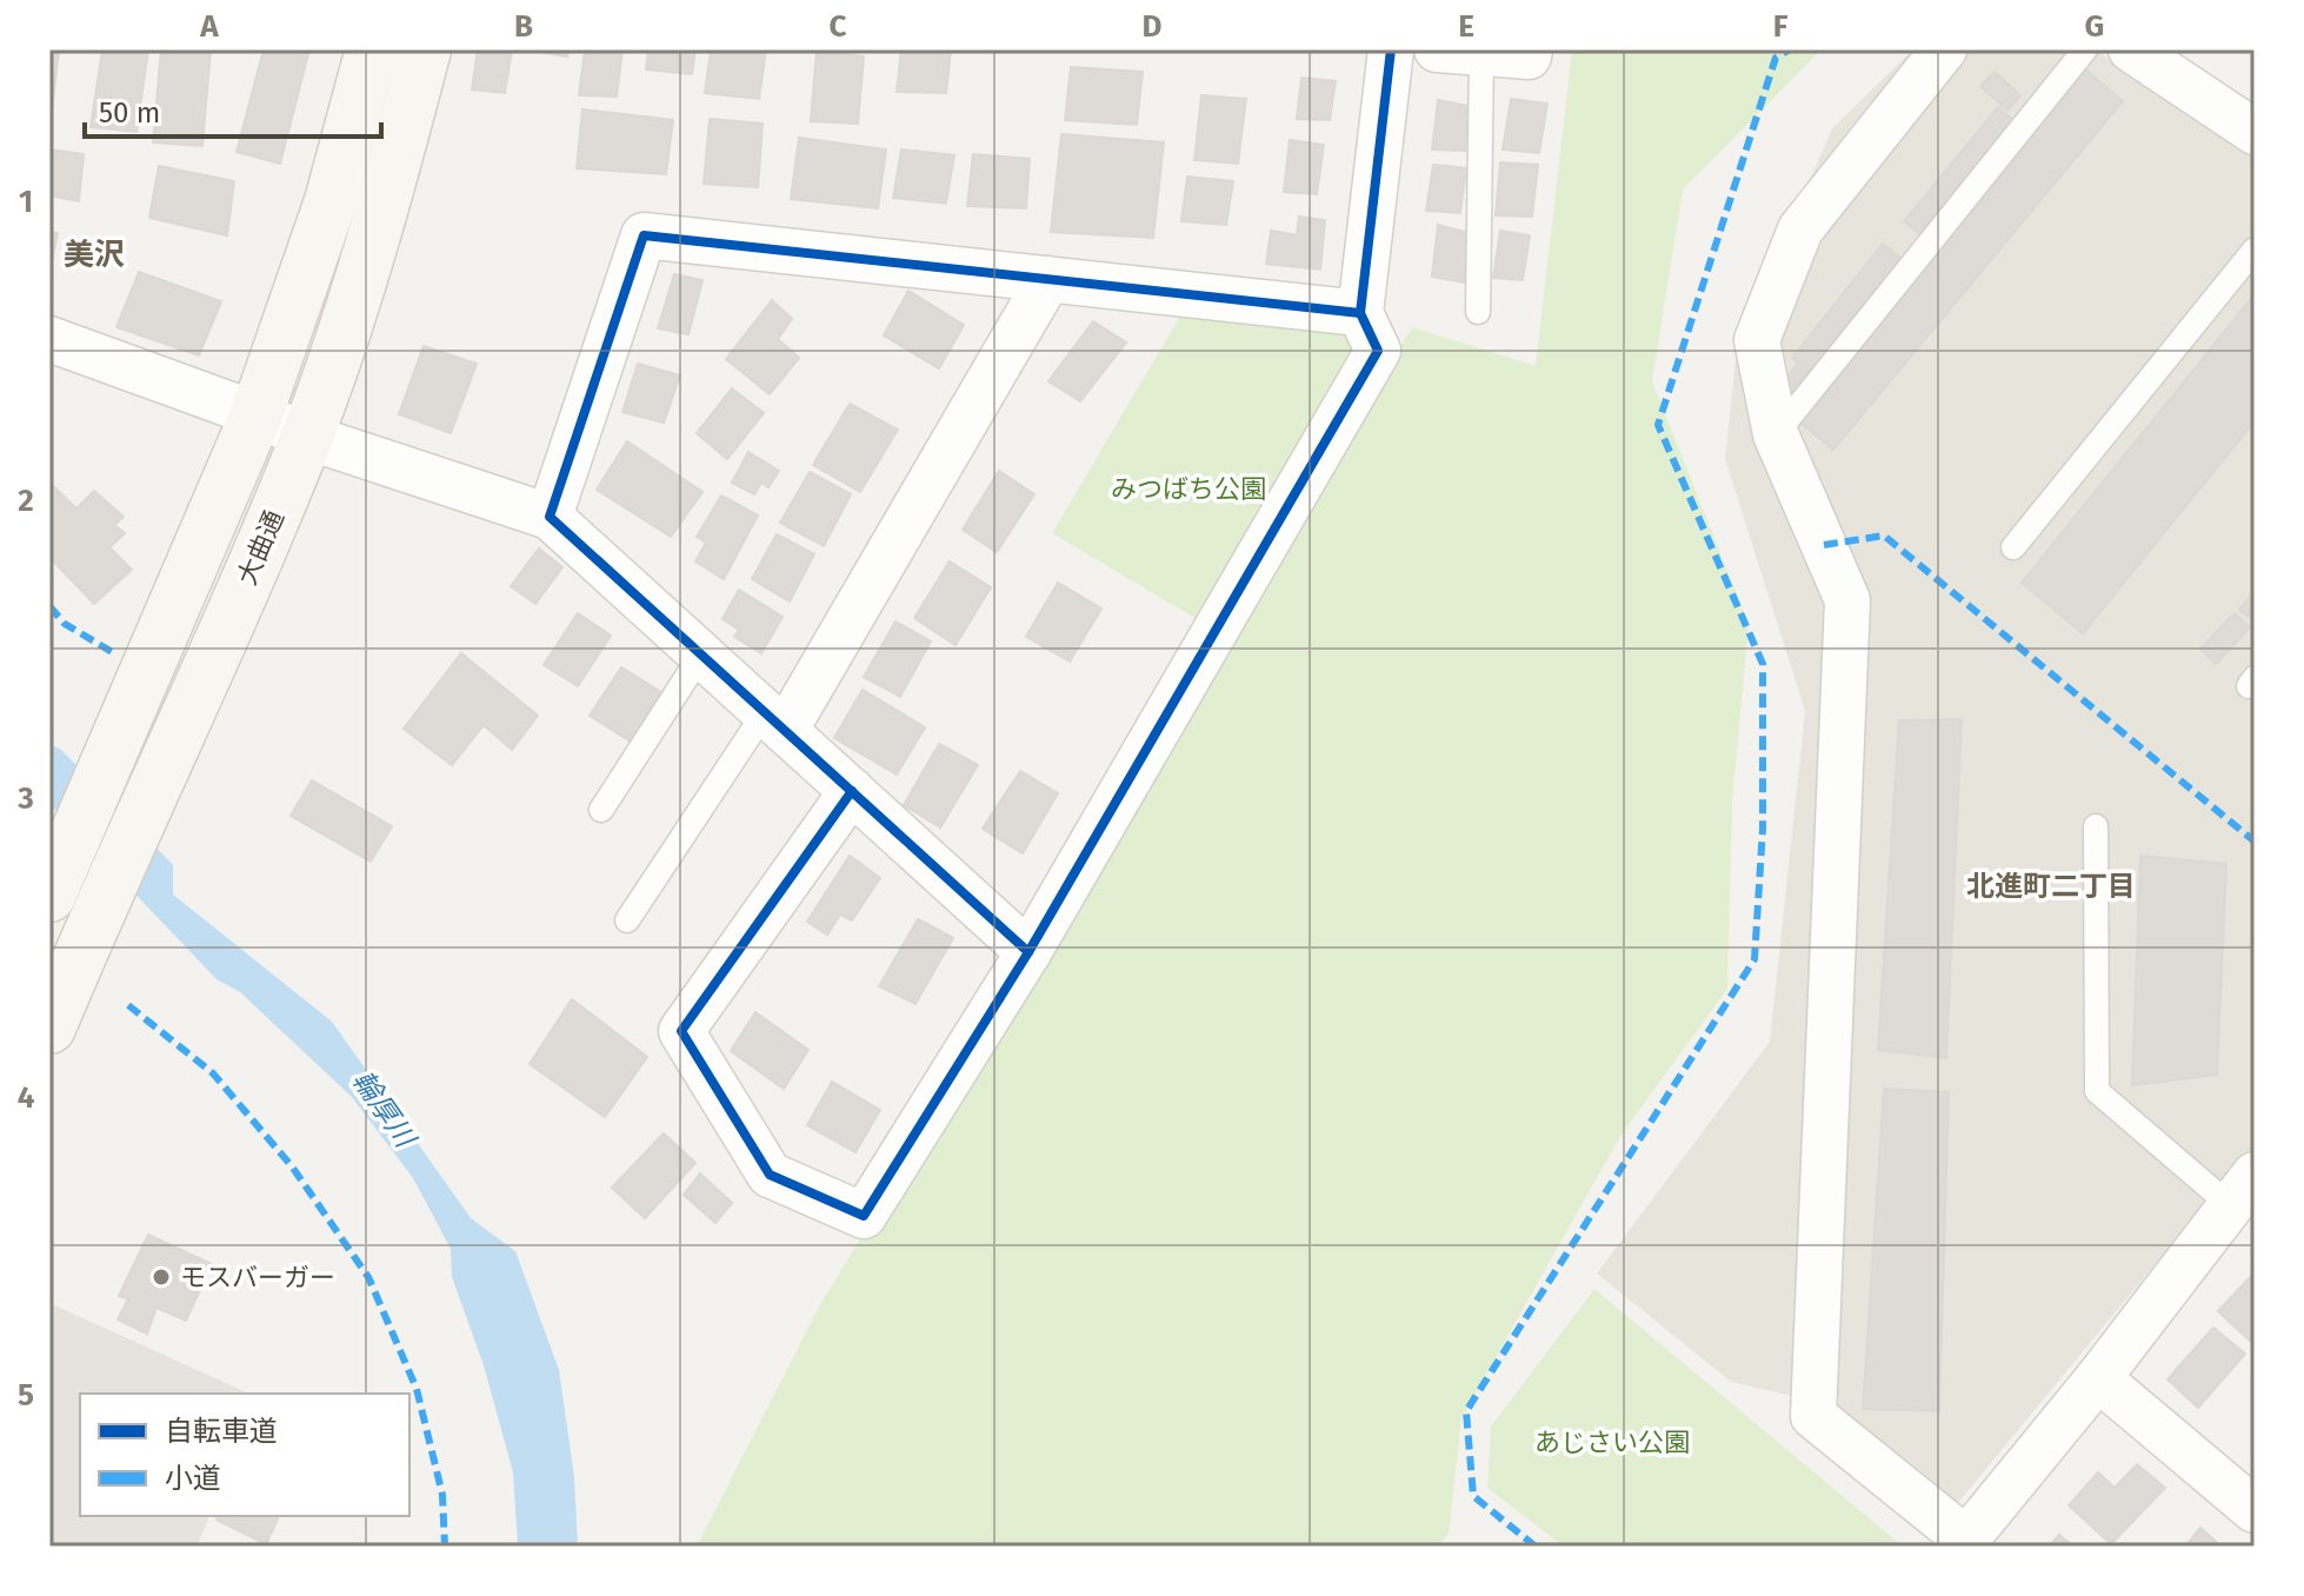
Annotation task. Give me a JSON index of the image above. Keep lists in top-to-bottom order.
{
  "streets": {
    "main road": ["大曲通"]
  },
  "districts": ["美沢", "北進町二丁目"],
  "water": ["輪厚川"],
  "parks": ["みつばち公園", "あじさい公園"],
  "places": ["モスバーガー"],
  "legend": ["自転車道", "小道"],
  "scale_bar": "50 m",
  "grid": {
    "columns": [
      "A",
      "B",
      "C",
      "D",
      "E",
      "F",
      "G"
    ],
    "rows": [
      "1",
      "2",
      "3",
      "4",
      "5"
    ]
  }
}
